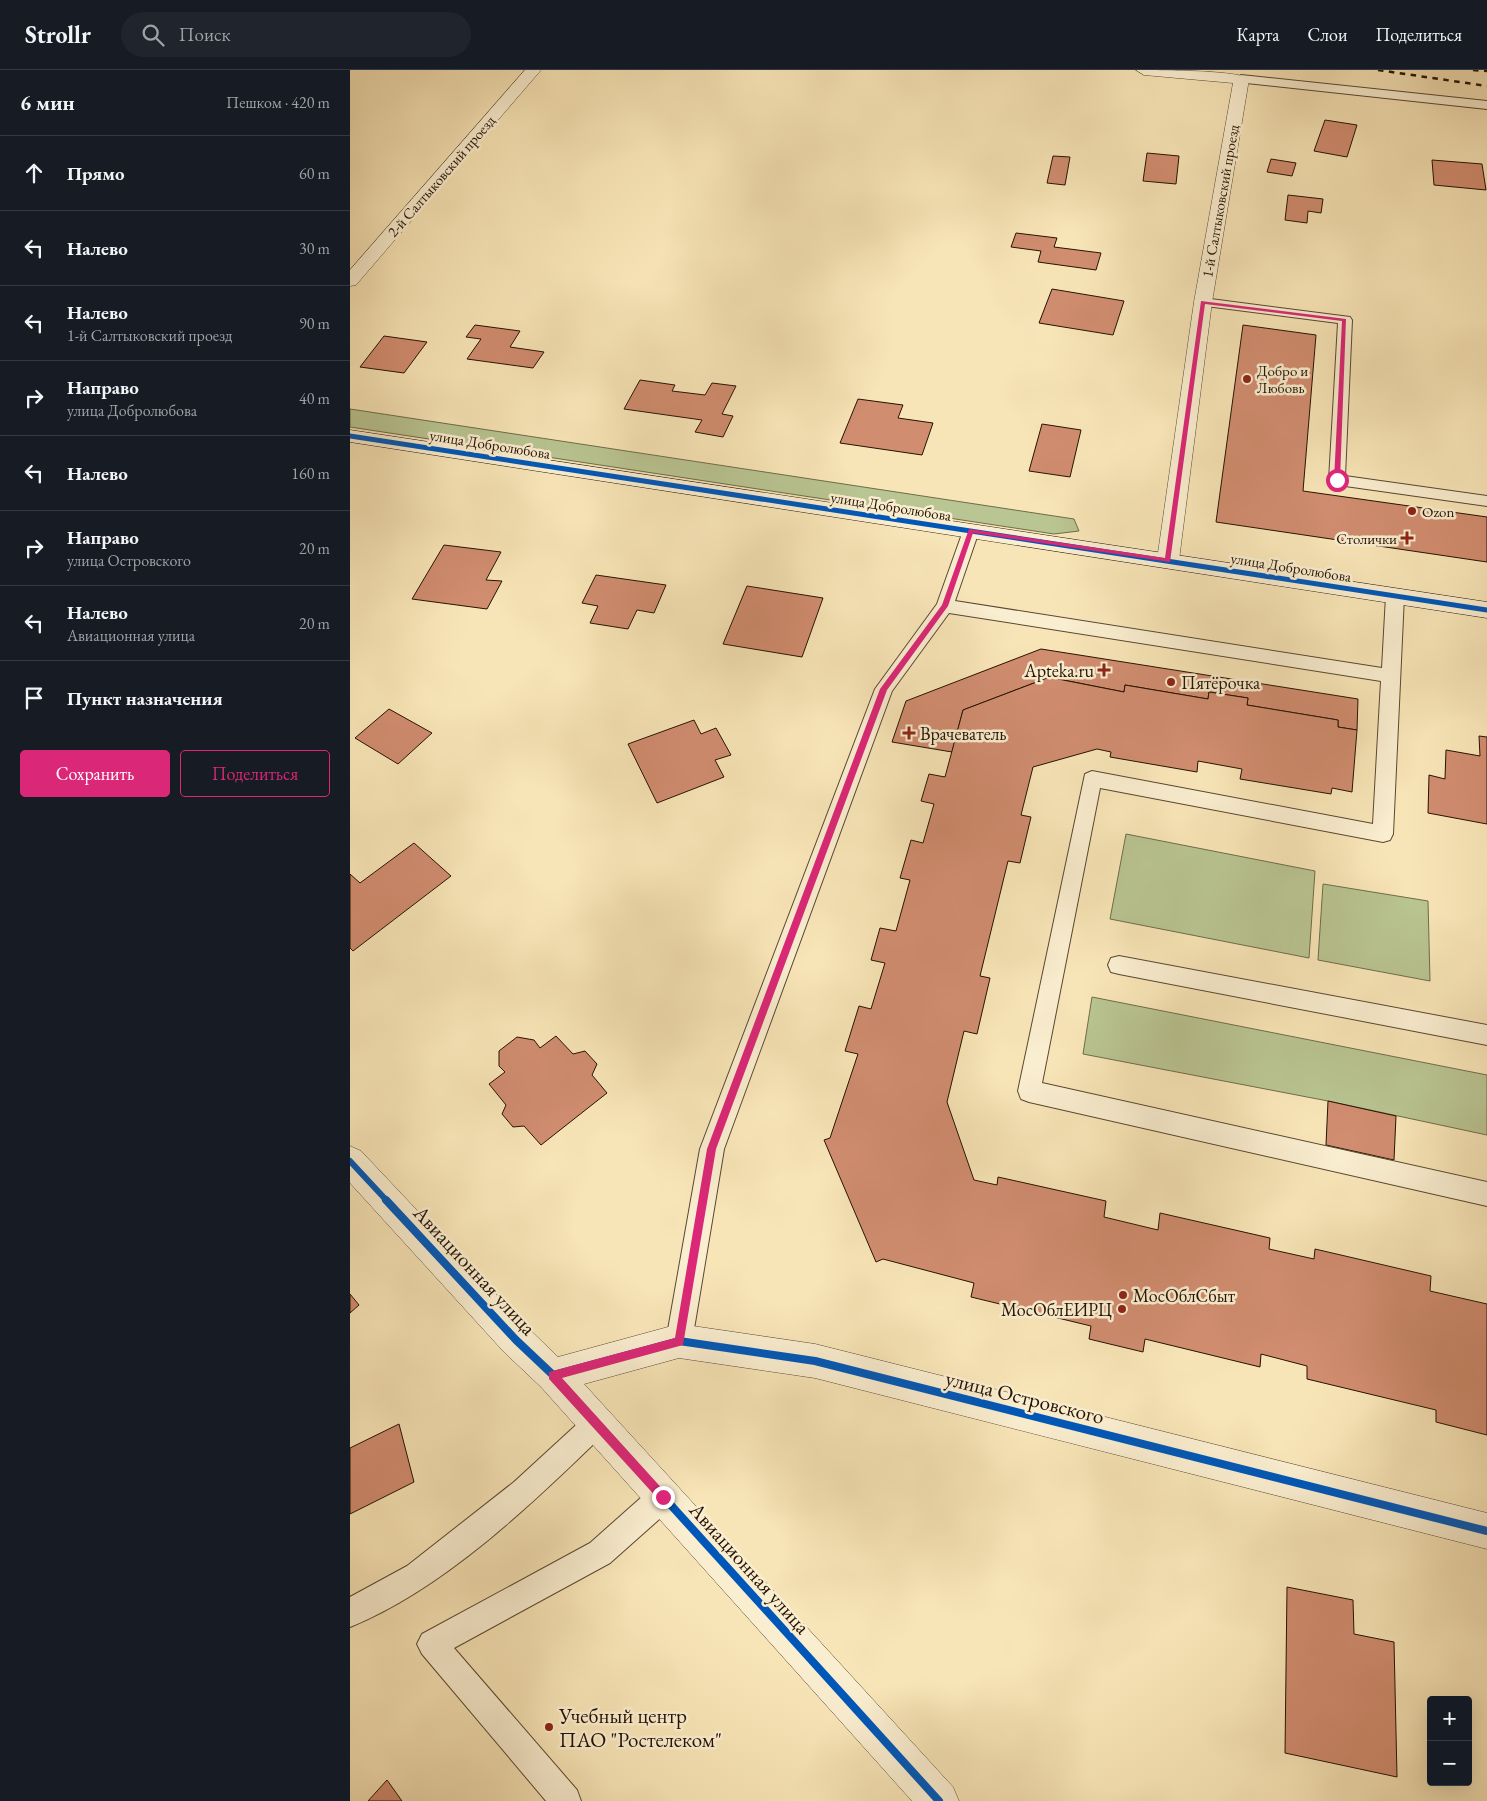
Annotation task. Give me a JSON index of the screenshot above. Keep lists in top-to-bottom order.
{
  "streets": {
    "street": [
      "2-й Салтыковский проезд",
      "1-й Салтыковский проезд",
      "улица Добролюбова",
      "Авиационная улица",
      "улица Островского"
    ]
  },
  "crossings": [
    ["1-й Салтыковский проезд", "улица Добролюбова"],
    ["Авиационная улица", "улица Островского"]
  ],
  "places": {
    "other": [
      "Добро и Любовь",
      "Ozon",
      "Пятёрочка",
      "МосОблСбыт",
      "МосОблЕИРЦ",
      "Учебный центр ПАО \"Ростелеком\""
    ],
    "health": ["Столички", "Apteka.ru", "Врачеватель"]
  },
  "page": {
    "header": "Strollr",
    "search": "Поиск",
    "nav": ["Карта", "Слои", "Поделиться"],
    "heading": ["6 мин", "Пешком · 420 m"],
    "list": [
      ["Прямо", "60 m"],
      ["Налево", "30 m"],
      ["Налево", "1-й Салтыковский проезд", "90 m"],
      ["Направо", "улица Добролюбова", "40 m"],
      ["Налево", "160 m"],
      ["Направо", "улица Островского", "20 m"],
      ["Налево", "Авиационная улица", "20 m"],
      "Пункт назначения"
    ],
    "buttons": ["Сохранить", "Поделиться"],
    "map_buttons": ["+", "−"]
  }
}
